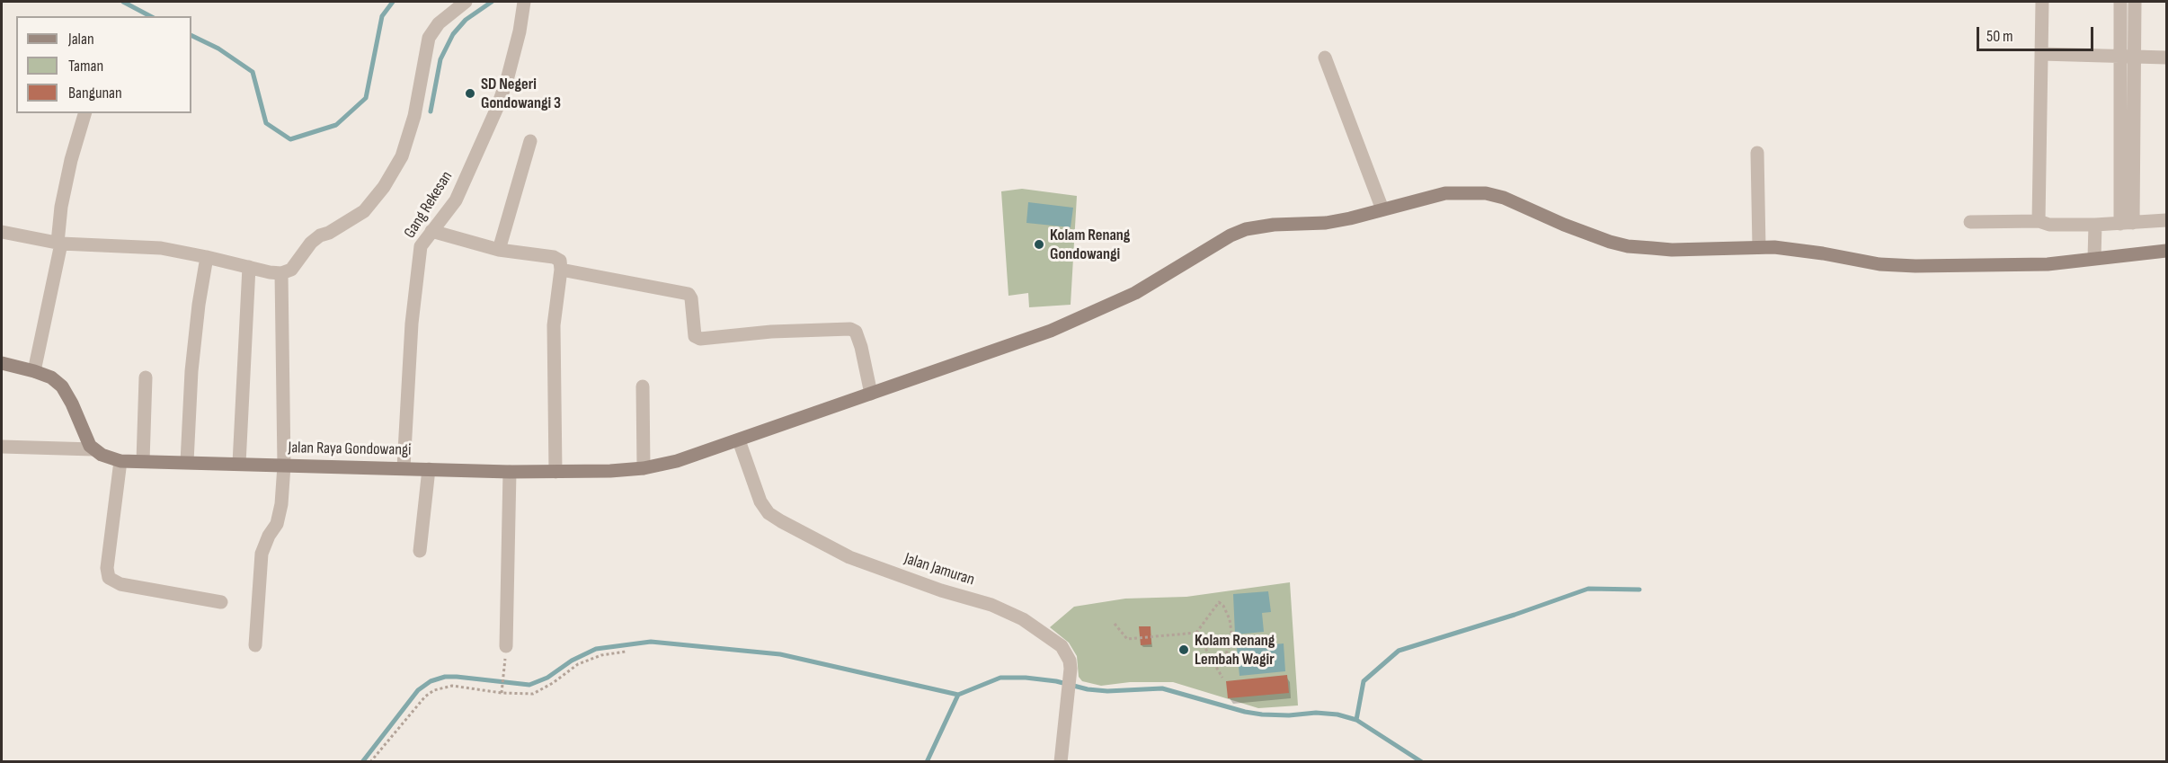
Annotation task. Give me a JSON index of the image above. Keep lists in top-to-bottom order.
{
  "streets": {
    "street": ["Gang Rekesan", "Jalan Raya Gondowangi", "Jalan Jamuran"]
  },
  "crossings": [
    ["Gang Rekesan", "Jalan Raya Gondowangi"],
    ["Jalan Raya Gondowangi", "Jalan Jamuran"]
  ],
  "places": ["SD Negeri Gondowangi 3", "Kolam Renang Gondowangi", "Kolam Renang Lembah Wagir"],
  "legend": ["Jalan", "Taman", "Bangunan"],
  "scale_bar": "50 m"
}
